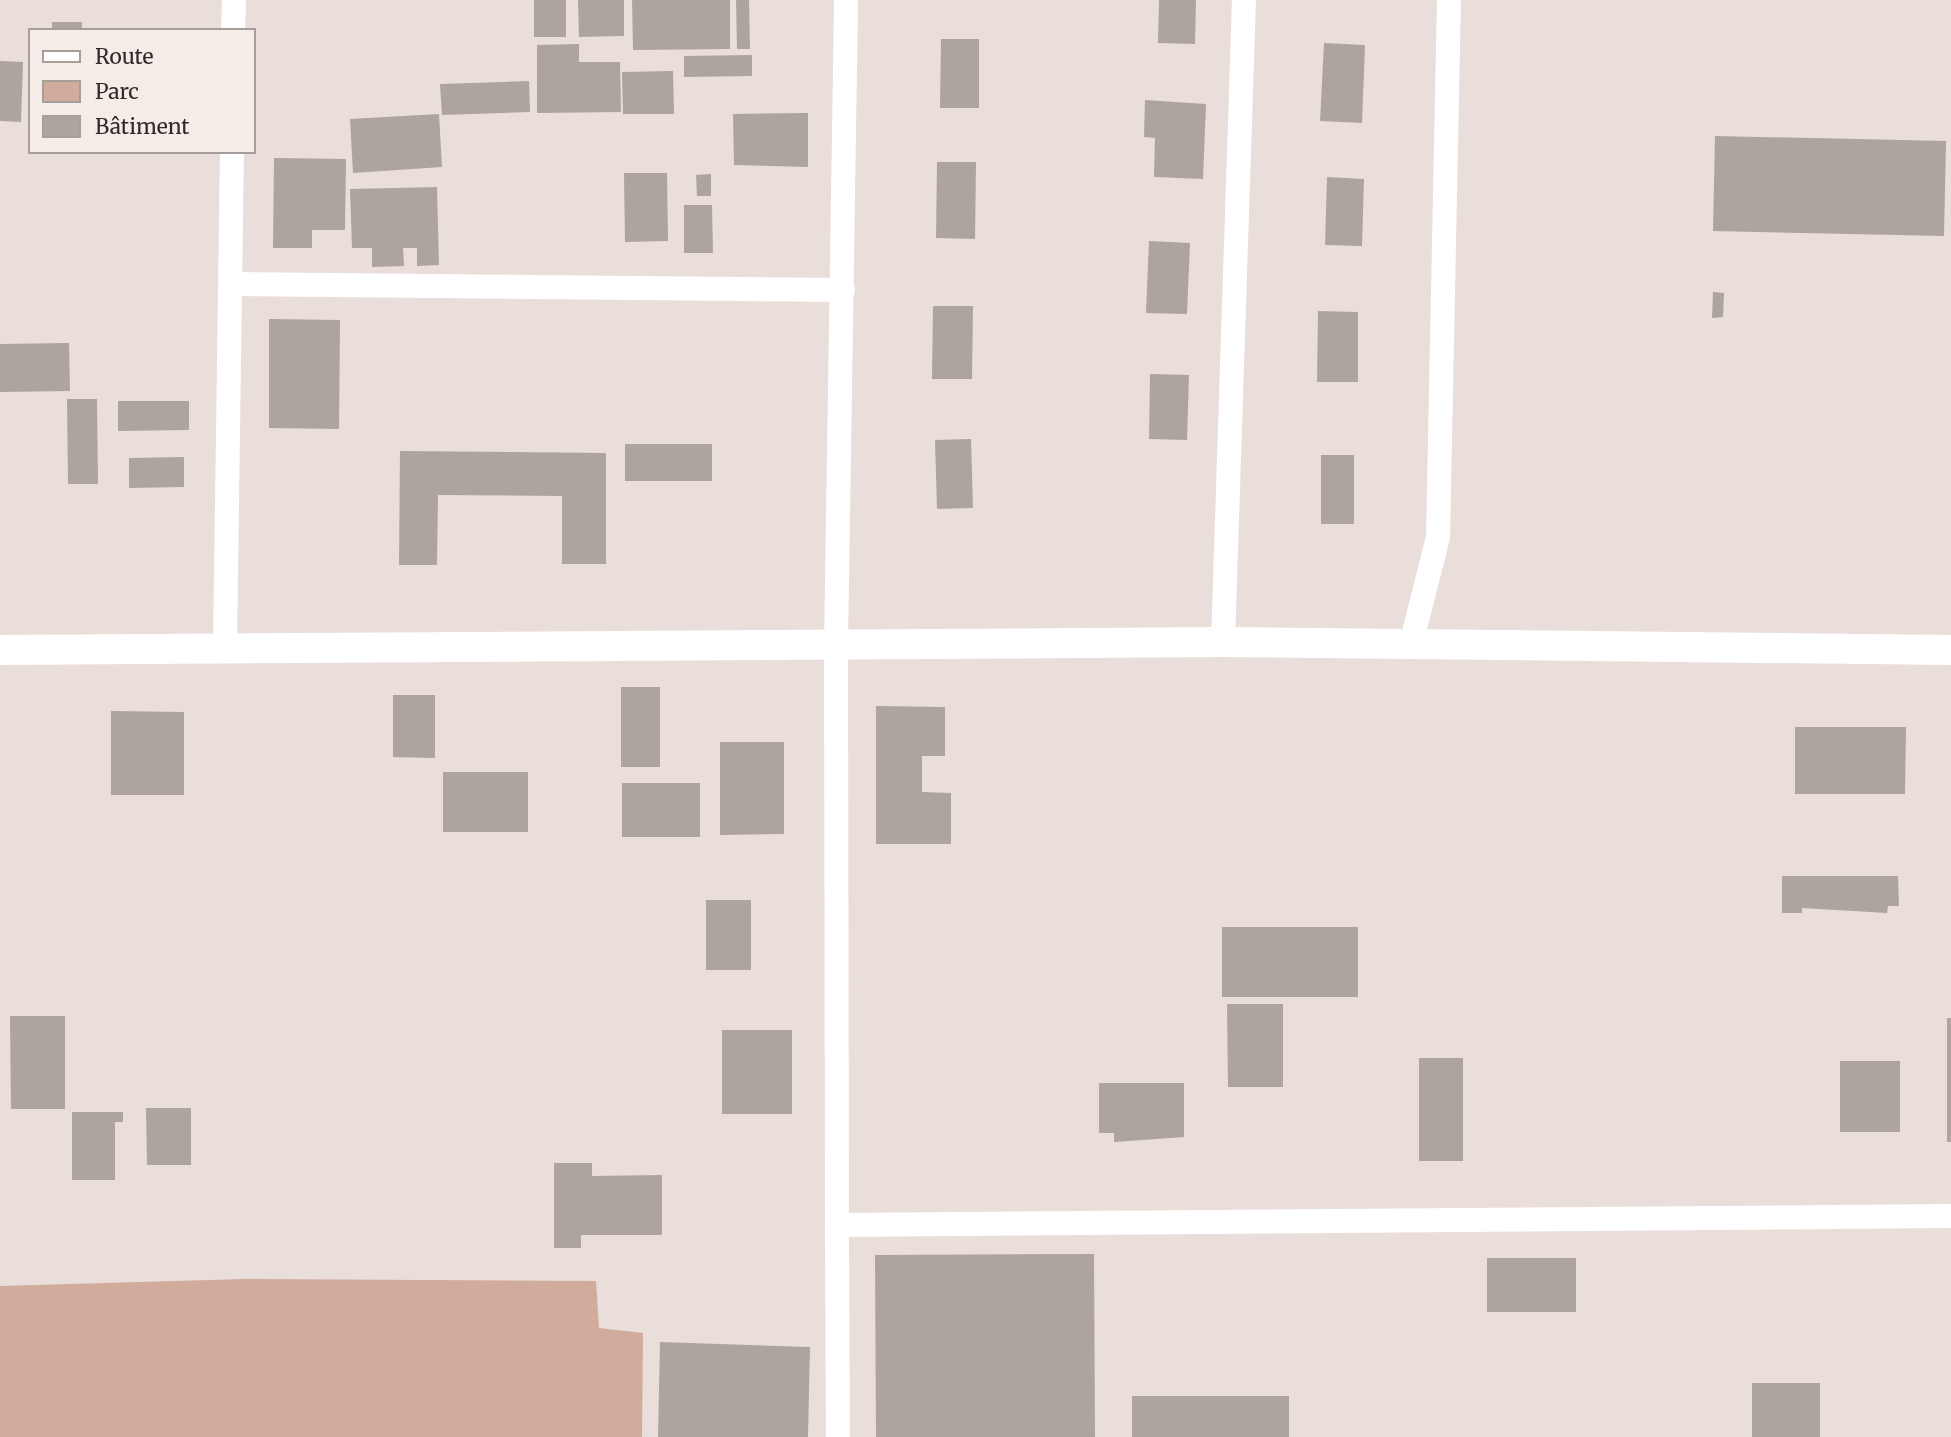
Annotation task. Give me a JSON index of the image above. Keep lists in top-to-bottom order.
{
  "legend": ["Route", "Parc", "Bâtiment"]
}
